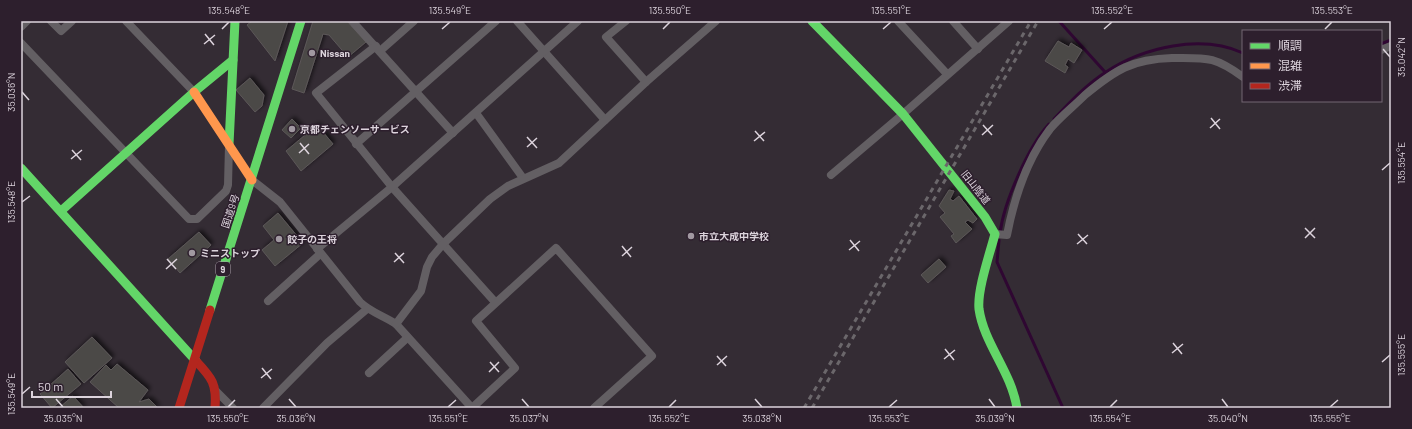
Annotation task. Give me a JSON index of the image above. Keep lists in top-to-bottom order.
{
  "streets": {
    "main road": ["旧山陰道", "国道9号", "9"]
  },
  "places": [
    "Nissan",
    "京都チェンソーサービス",
    "市立大成中学校",
    "餃子の王将",
    "ミニストップ"
  ],
  "legend": ["順調", "混雑", "渋滞"],
  "scale_bar": "50 m",
  "coordinates": [
    "135.548°E",
    "135.549°E",
    "135.550°E",
    "135.551°E",
    "135.552°E",
    "135.553°E",
    "35.042°N",
    "35.036°N",
    "135.554°E",
    "135.555°E",
    "35.035°N",
    "35.037°N",
    "35.038°N",
    "35.039°N",
    "35.040°N"
  ]
}
